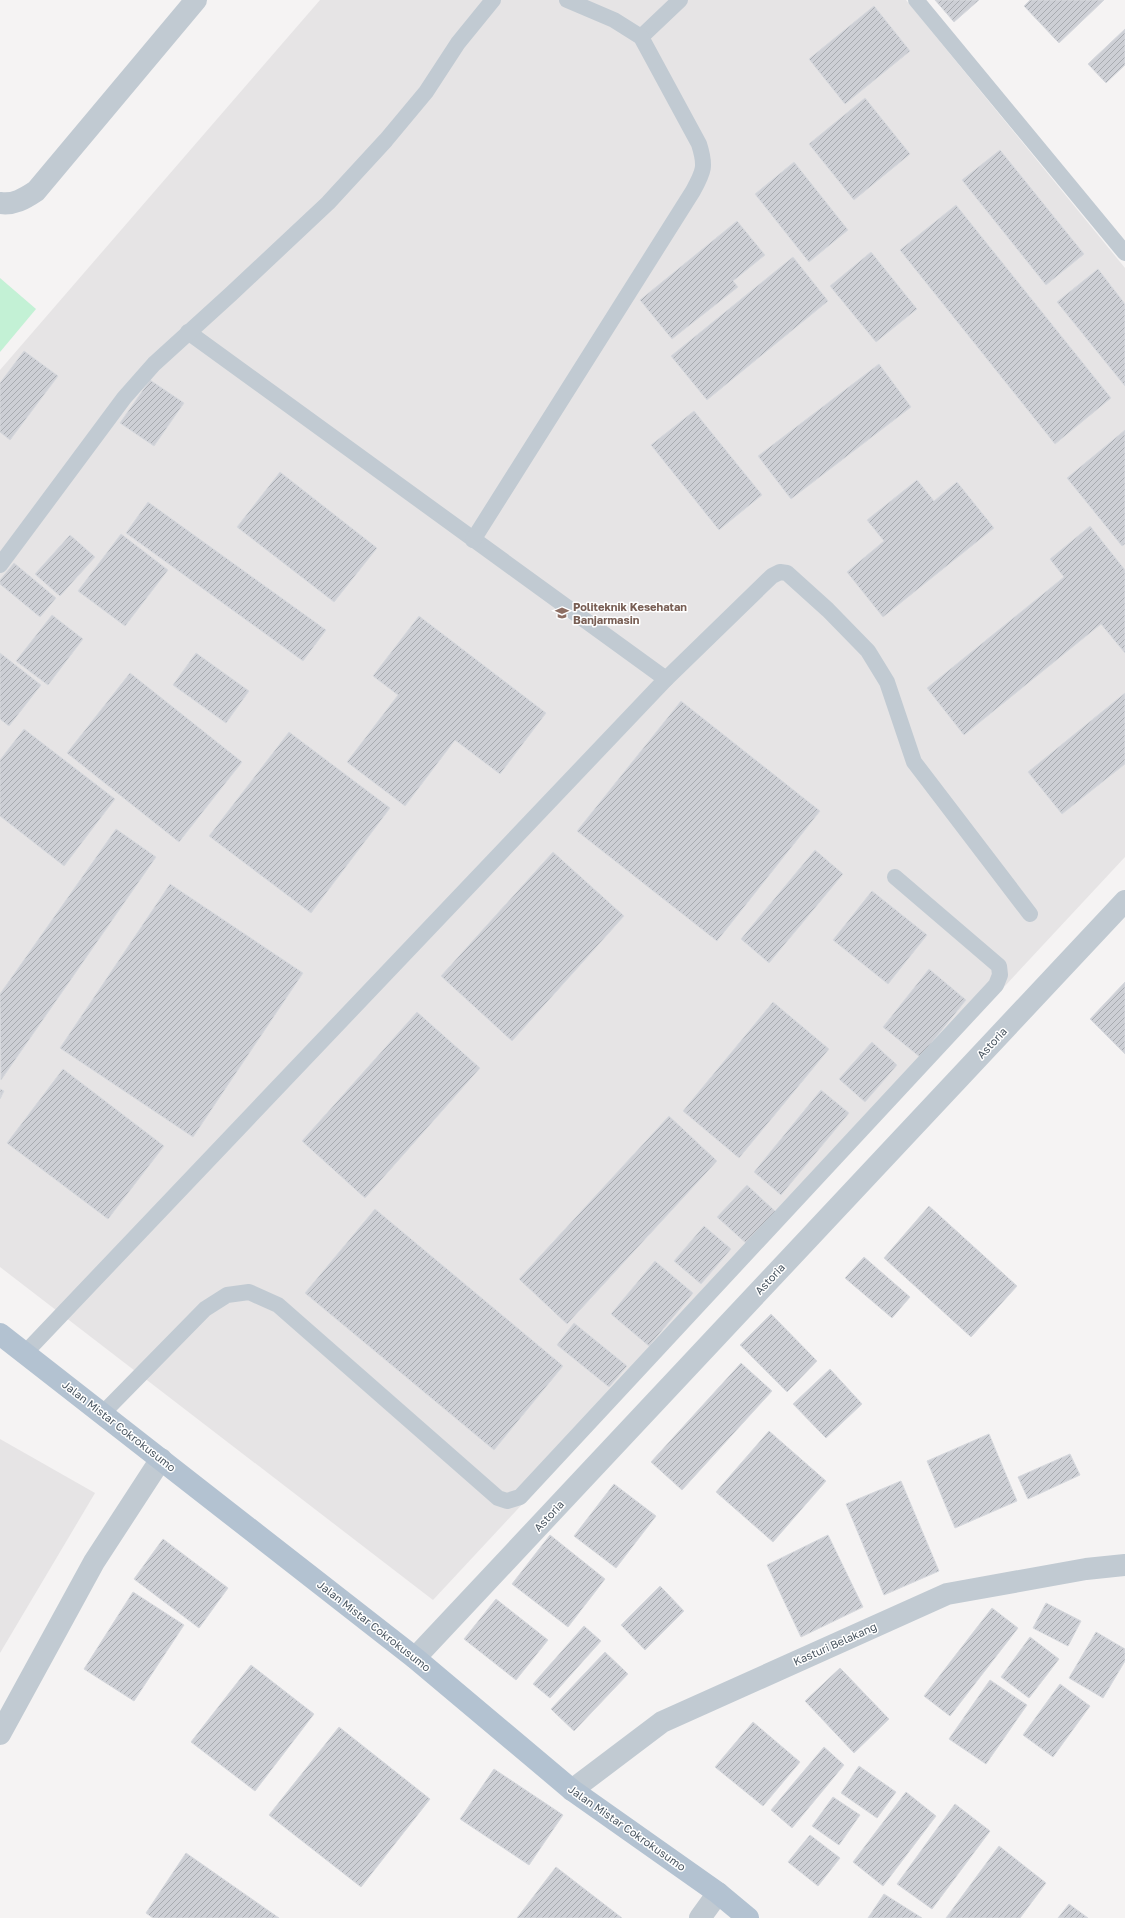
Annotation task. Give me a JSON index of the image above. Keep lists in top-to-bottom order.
{
  "streets": {
    "main road": ["Jalan Mistar Cokrokusumo"],
    "street": ["Astoria", "Kasturi Belakang"]
  },
  "crossings": [
    ["Astoria", "Jalan Mistar Cokrokusumo"],
    ["Jalan Mistar Cokrokusumo", "Kasturi Belakang"]
  ],
  "places": {
    "school or university": ["Politeknik Kesehatan Banjarmasin"]
  }
}
